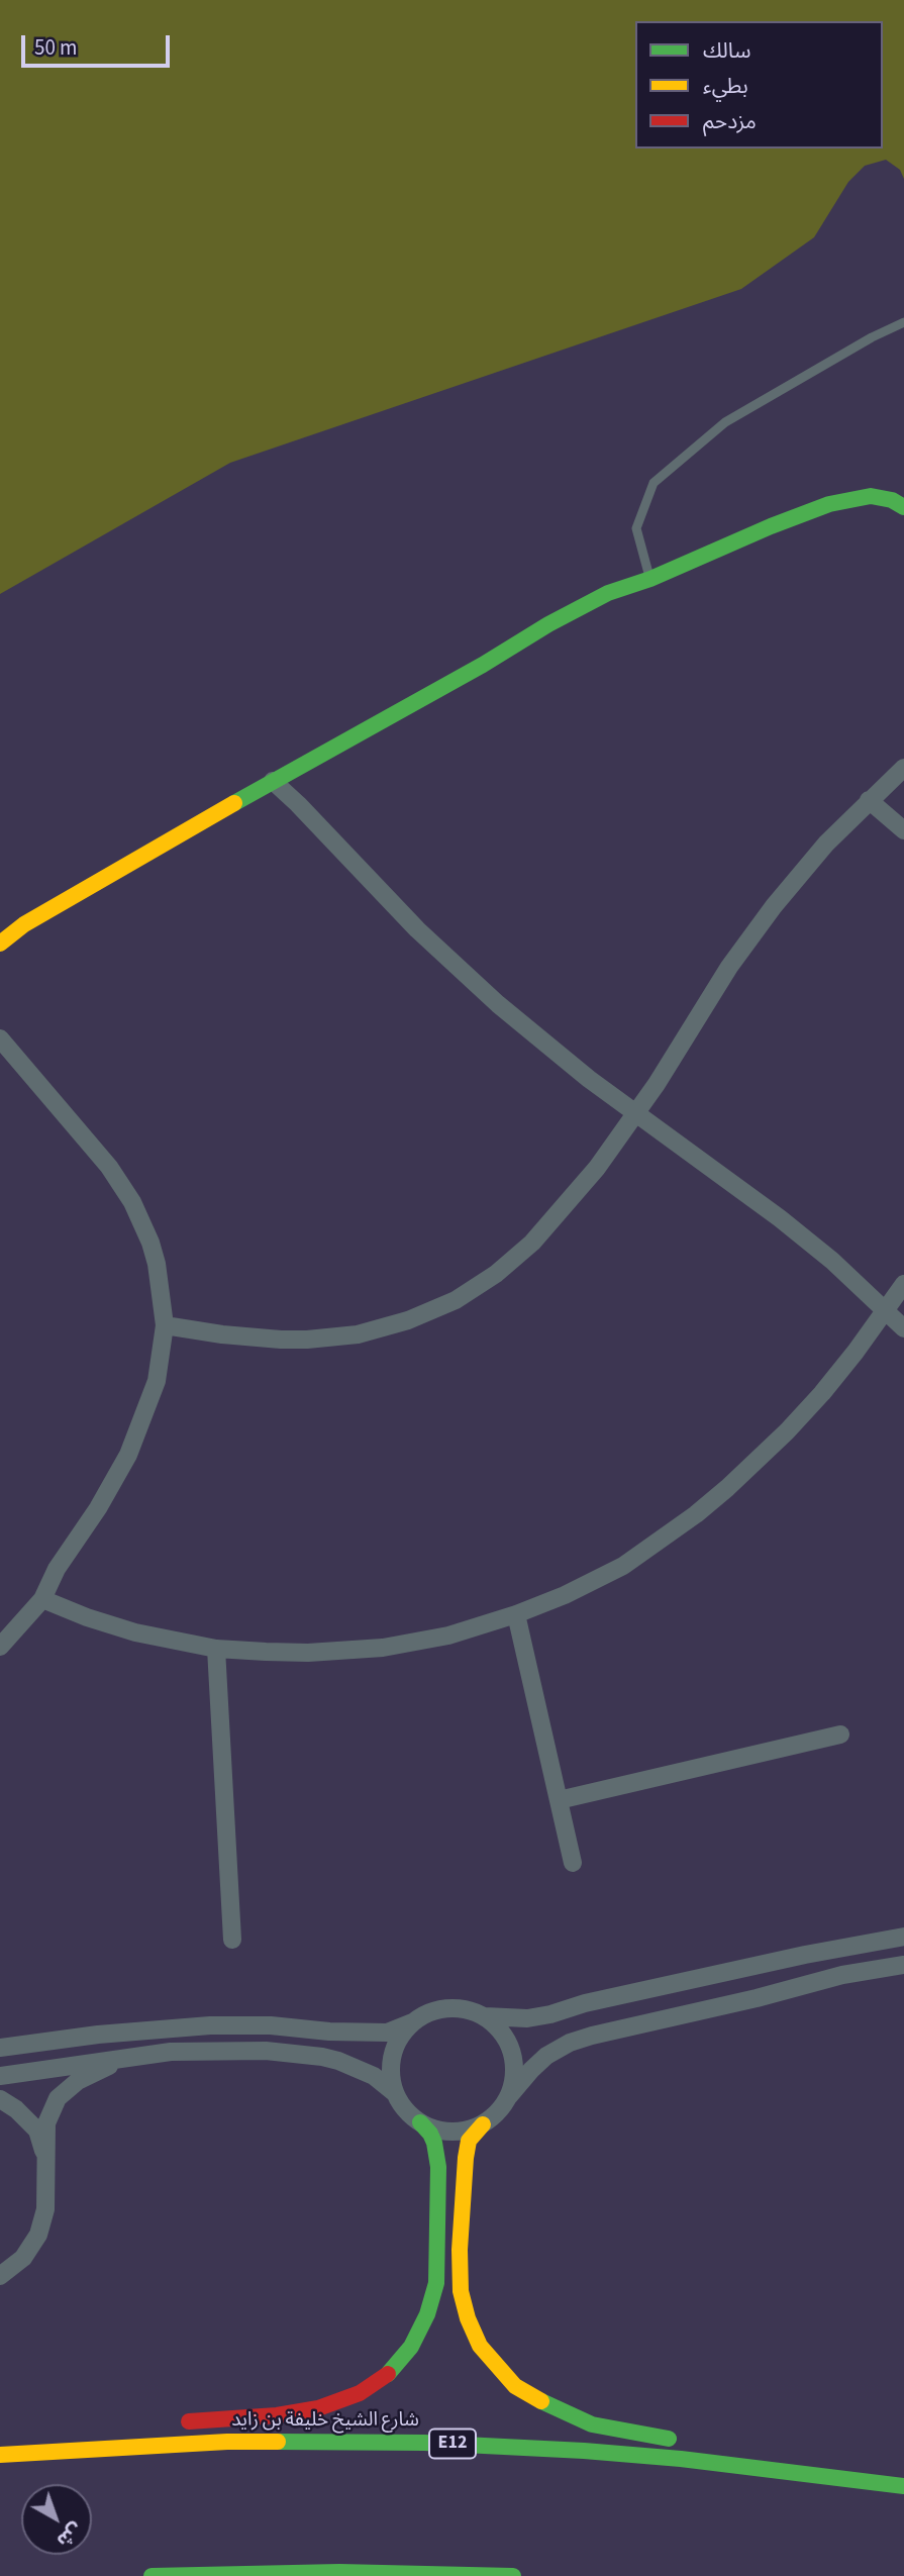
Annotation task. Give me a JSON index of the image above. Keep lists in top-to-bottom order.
{
  "streets": {
    "main road": ["شارع الشيخ خليفة بن زايد", "E12"]
  },
  "legend": ["سالك", "بطيء", "مزدحم"],
  "scale_bar": "50 m",
  "north": "bottom right"
}
